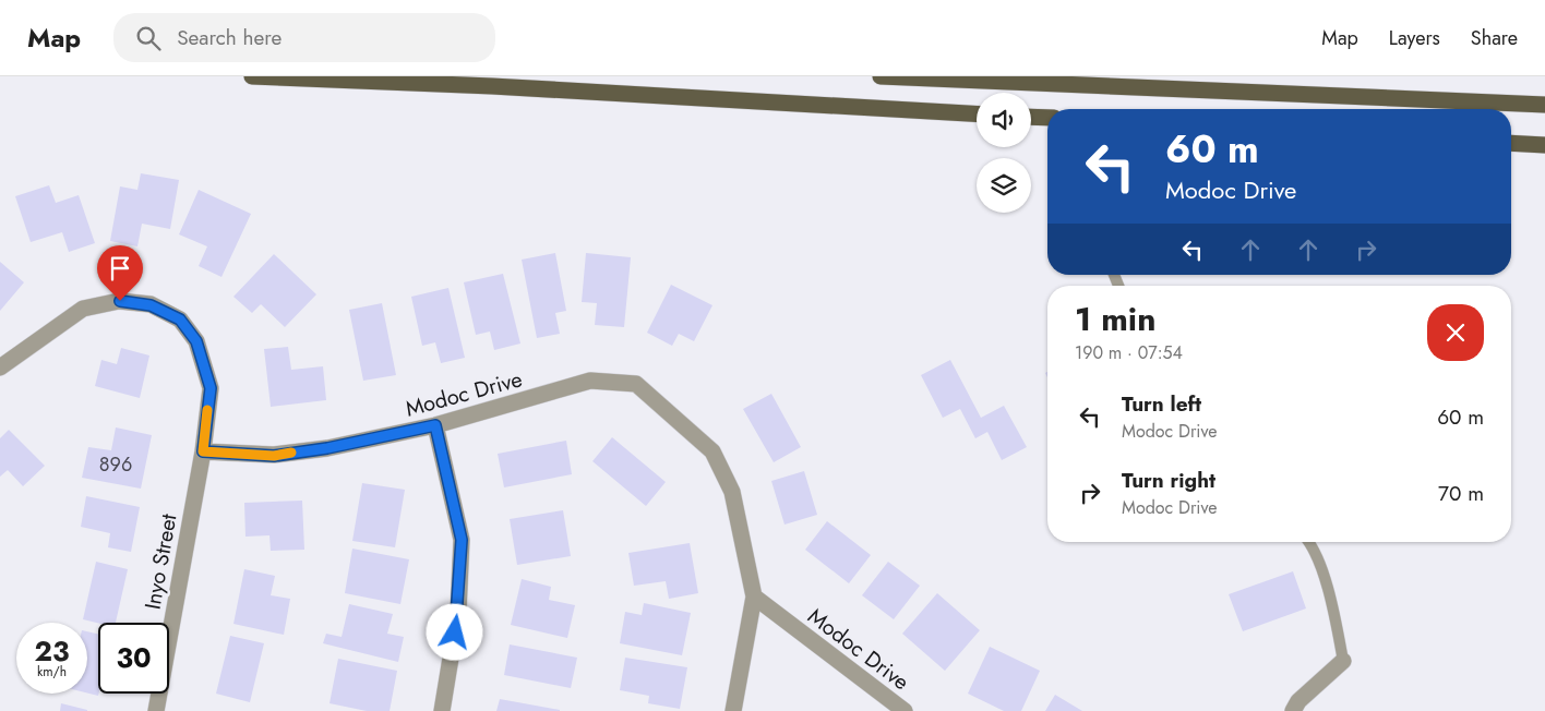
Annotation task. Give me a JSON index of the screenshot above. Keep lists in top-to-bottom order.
{
  "streets": {
    "street": ["Modoc Drive", "Inyo Street"]
  },
  "crossings": [
    ["Modoc Drive", "Inyo Street"]
  ],
  "house_numbers": ["896"],
  "page": {
    "header": "Map",
    "search": "Search here",
    "nav": ["Map", "Layers", "Share"],
    "turn": ["60 m", "Modoc Drive"],
    "heading": ["1 min", "190 m · 07:54"],
    "list": [
      {
        "name": "Turn left",
        "note": "Modoc Drive",
        "value": "60 m"
      },
      {
        "name": "Turn right",
        "note": "Modoc Drive",
        "value": "70 m"
      }
    ],
    "speed": "23 km/h",
    "limit": "30"
  }
}
